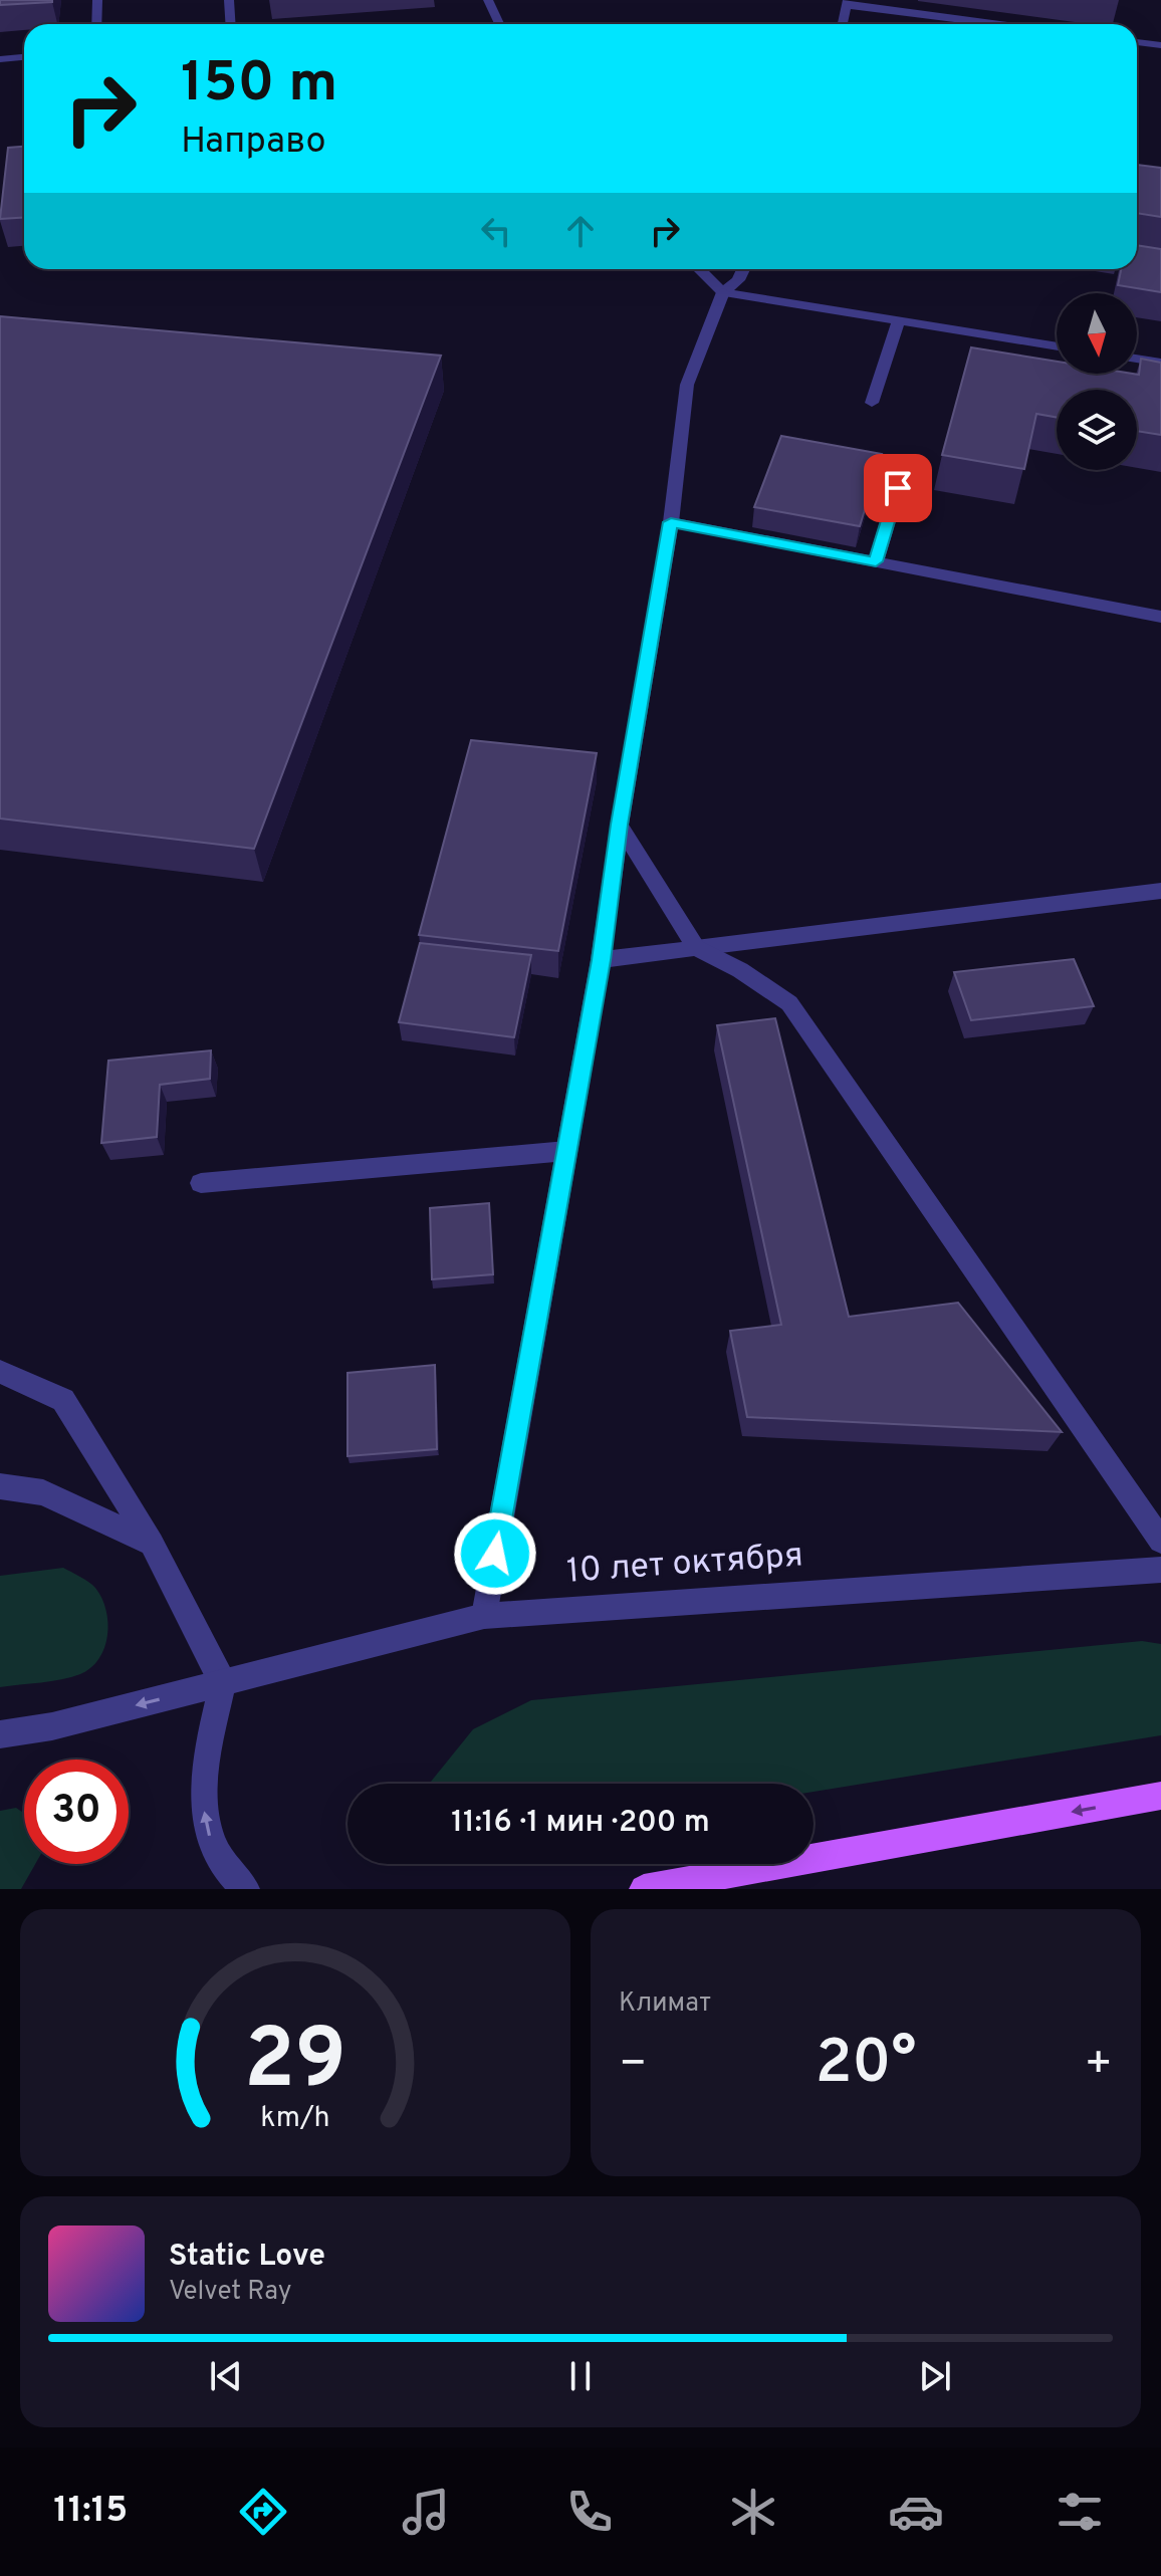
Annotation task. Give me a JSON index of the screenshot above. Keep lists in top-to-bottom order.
{
  "streets": {
    "street": ["10 лет октября"]
  },
  "north": "bottom",
  "page": {
    "turn": ["150 m", "Направо"],
    "limit": "30",
    "trip": "11:16 · 1 мин · 200 m",
    "tile": "Климат",
    "heat": ["−", "20°", "+"],
    "song": ["Static Love", "Velvet Ray"],
    "tabs": "11:15",
    "gauge": ["29", "km/h"]
  }
}
